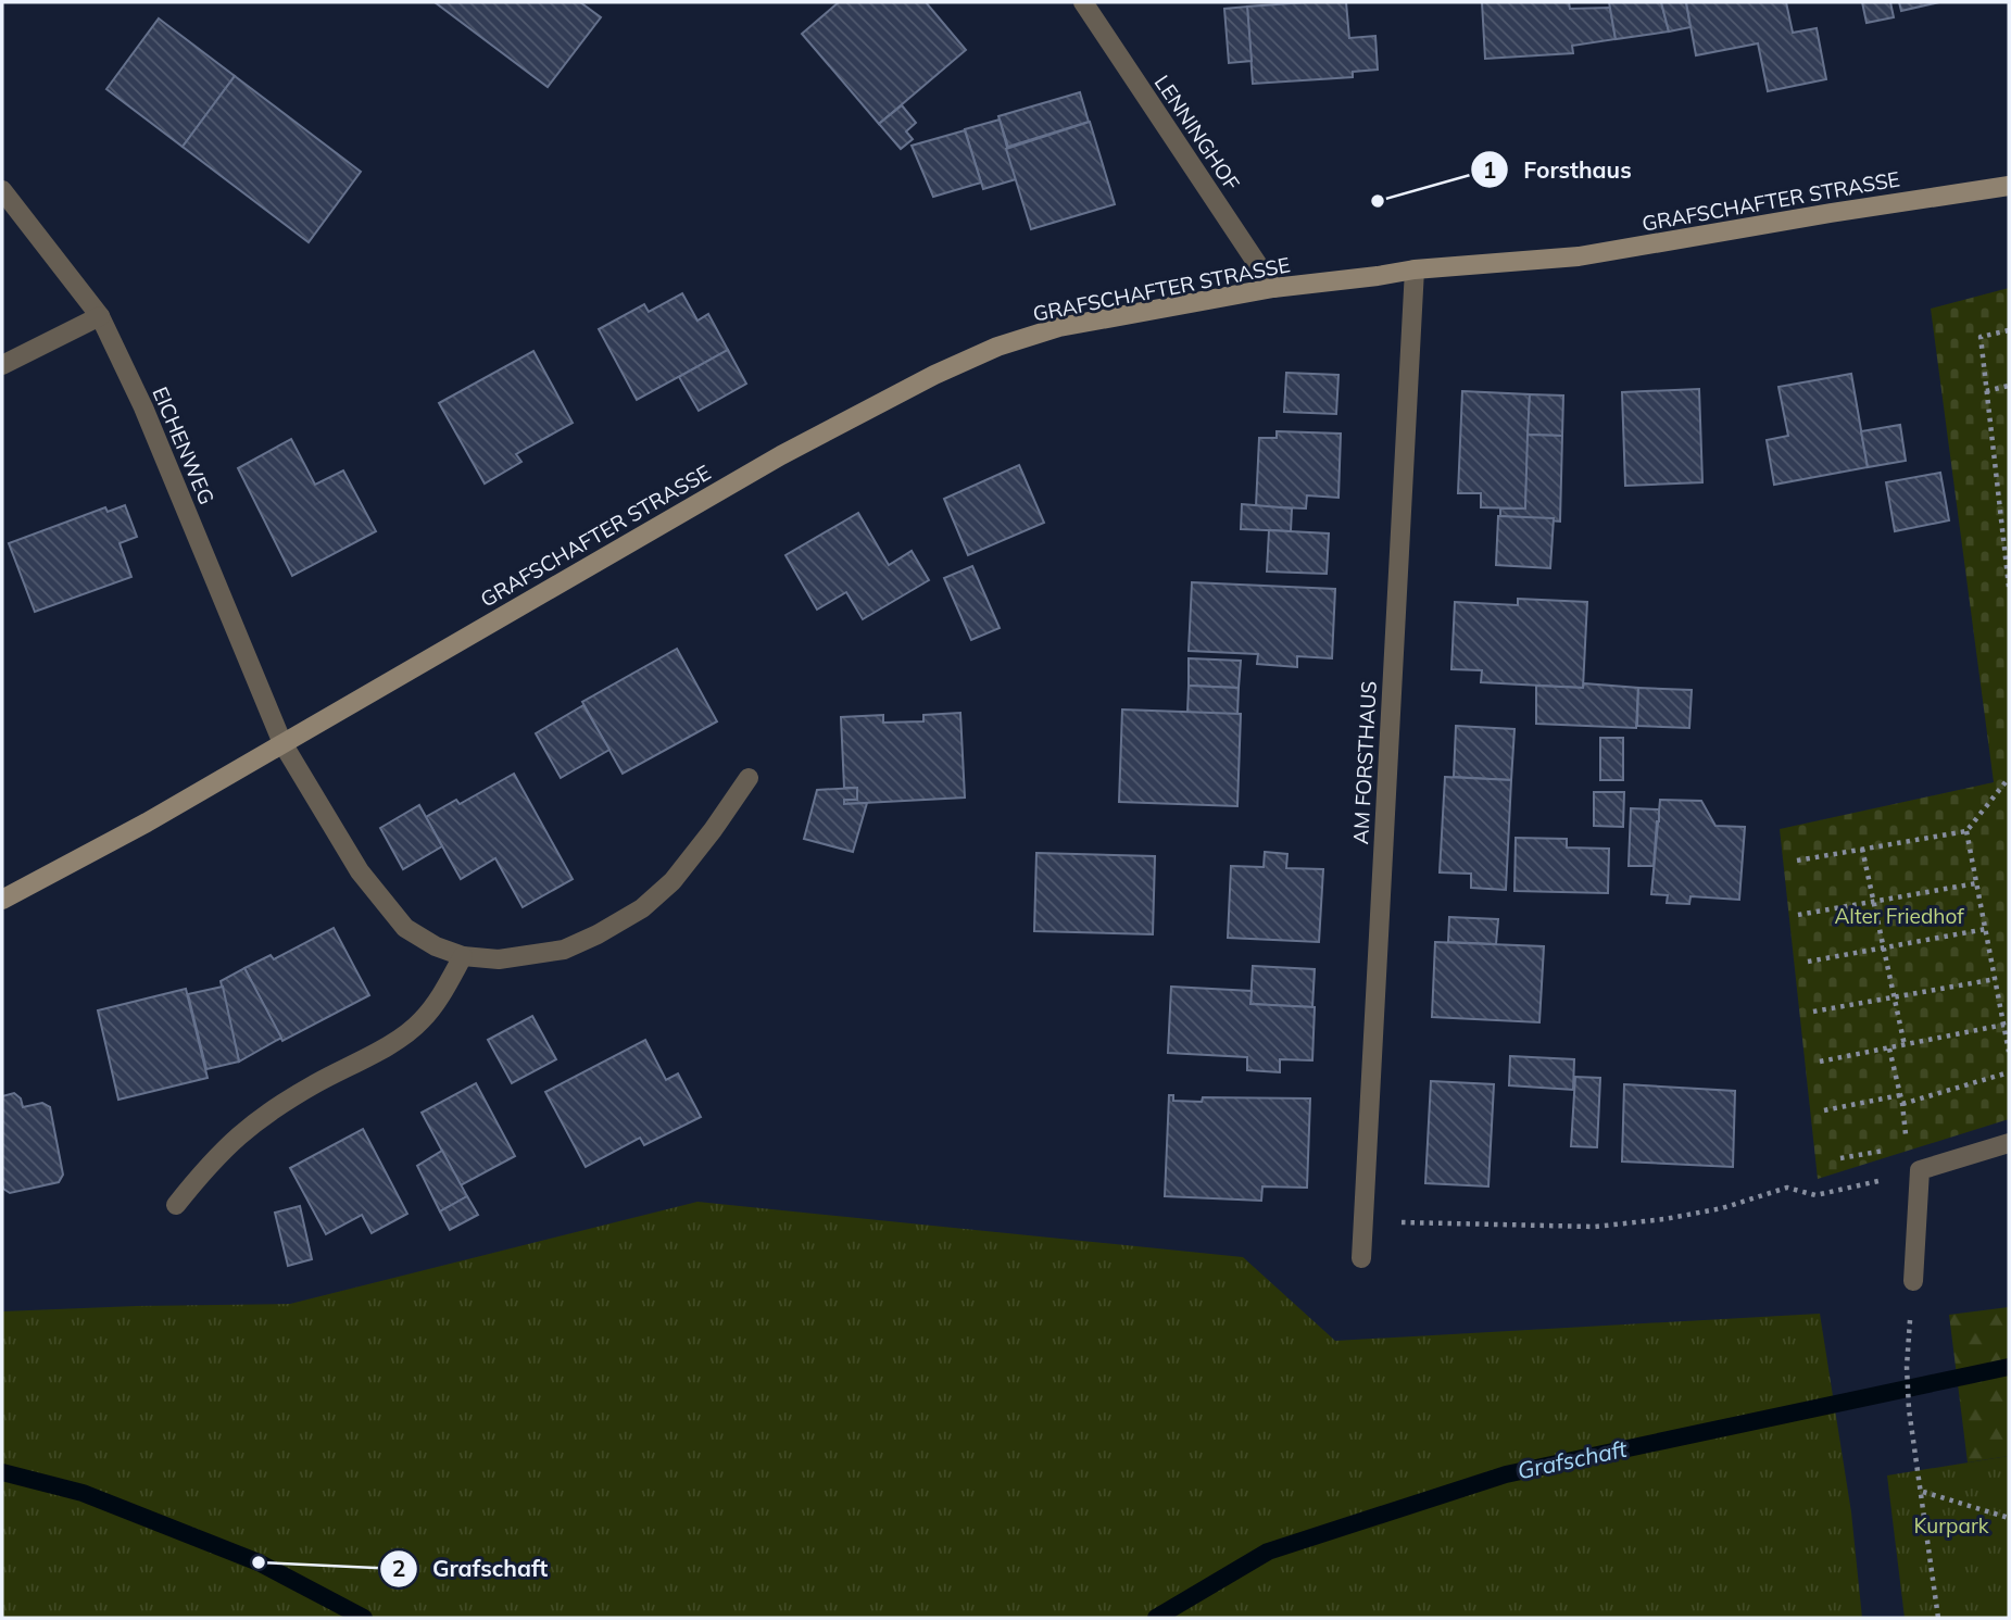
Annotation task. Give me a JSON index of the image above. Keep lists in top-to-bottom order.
{
  "streets": {
    "street": [
      "LENNINGHOF",
      "GRAFSCHAFTER STRASSE",
      "EICHENWEG",
      "AM FORSTHAUS"
    ]
  },
  "crossings": [
    ["LENNINGHOF", "GRAFSCHAFTER STRASSE"],
    ["GRAFSCHAFTER STRASSE", "EICHENWEG"],
    ["GRAFSCHAFTER STRASSE", "AM FORSTHAUS"]
  ],
  "water": ["Grafschaft"],
  "parks": ["Alter Friedhof", "Kurpark"],
  "places": ["Forsthaus", "Grafschaft"]
}
